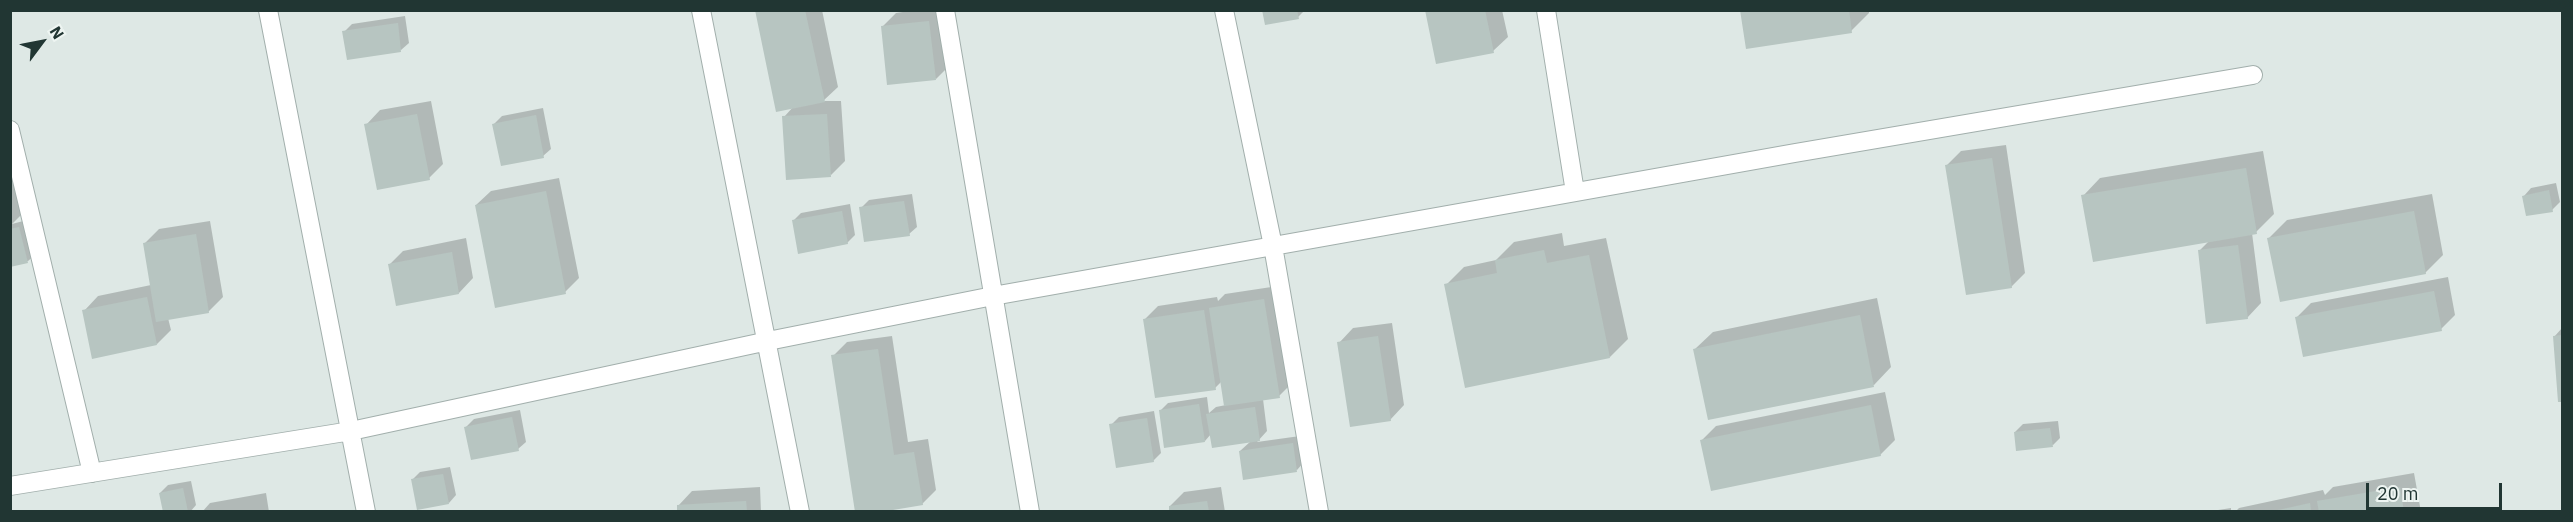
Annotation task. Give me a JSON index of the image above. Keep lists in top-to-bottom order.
{
  "scale_bar": "20 m",
  "north": "top right"
}
